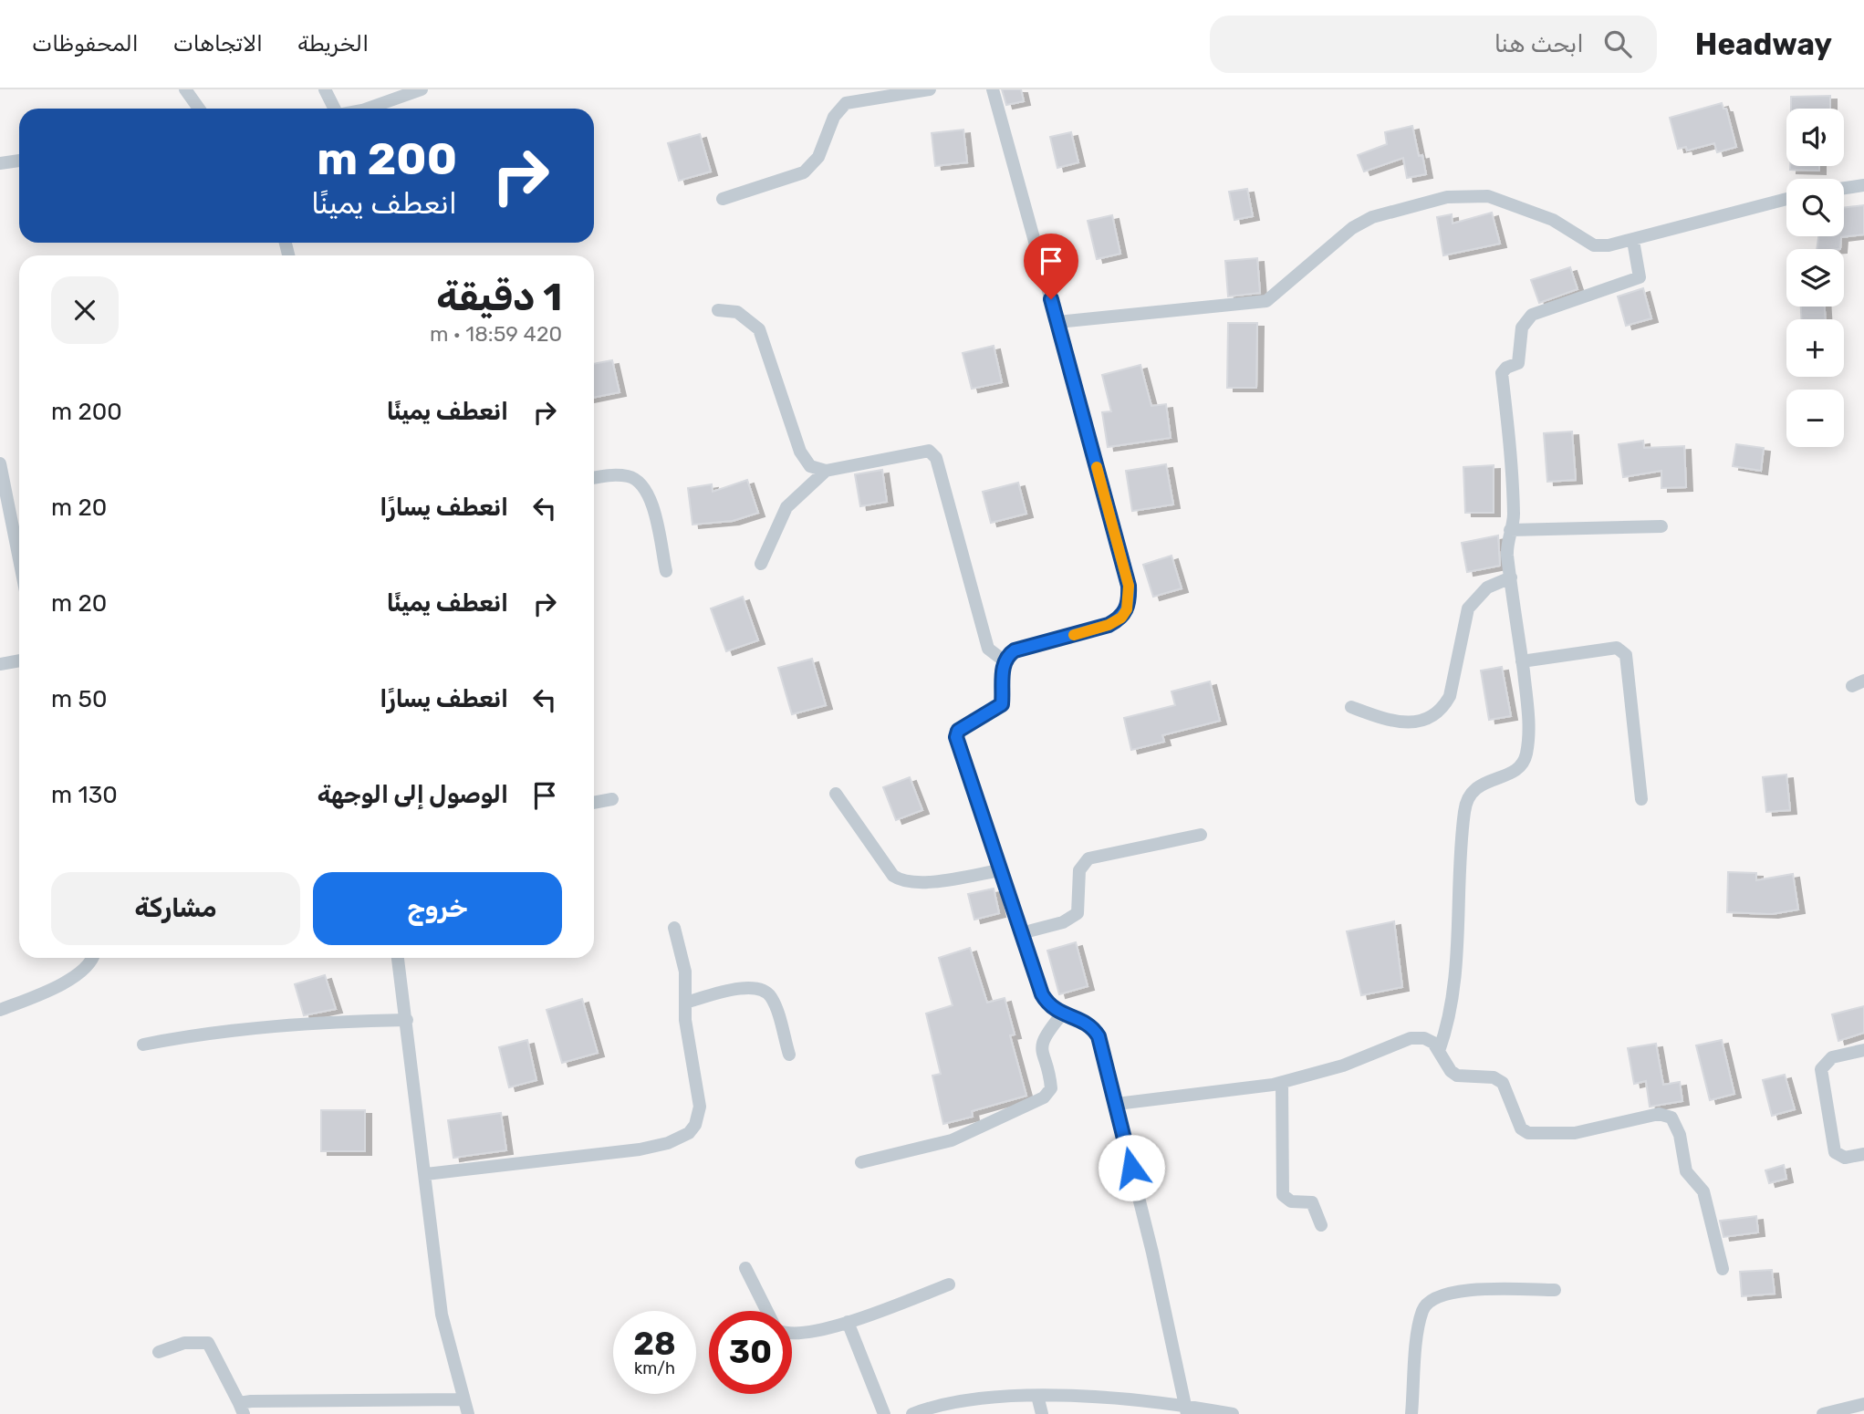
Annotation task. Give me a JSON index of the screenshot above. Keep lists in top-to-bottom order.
{
  "page": {
    "header": "Headway",
    "search": "ابحث هنا",
    "nav": ["الخريطة", "الاتجاهات", "المحفوظات"],
    "map_buttons": ["+", "−"],
    "turn": ["200 m", "انعطف يمينًا"],
    "heading": ["1 دقيقة", "420 m · 18:59"],
    "list": [
      {
        "name": "انعطف يمينًا",
        "value": "200 m"
      },
      {
        "name": "انعطف يسارًا",
        "value": "20 m"
      },
      {
        "name": "انعطف يمينًا",
        "value": "20 m"
      },
      {
        "name": "انعطف يسارًا",
        "value": "50 m"
      },
      {
        "name": "الوصول إلى الوجهة",
        "value": "130 m"
      }
    ],
    "buttons": ["خروج", "مشاركة"],
    "speed": "28 km/h",
    "limit": "30"
  }
}
